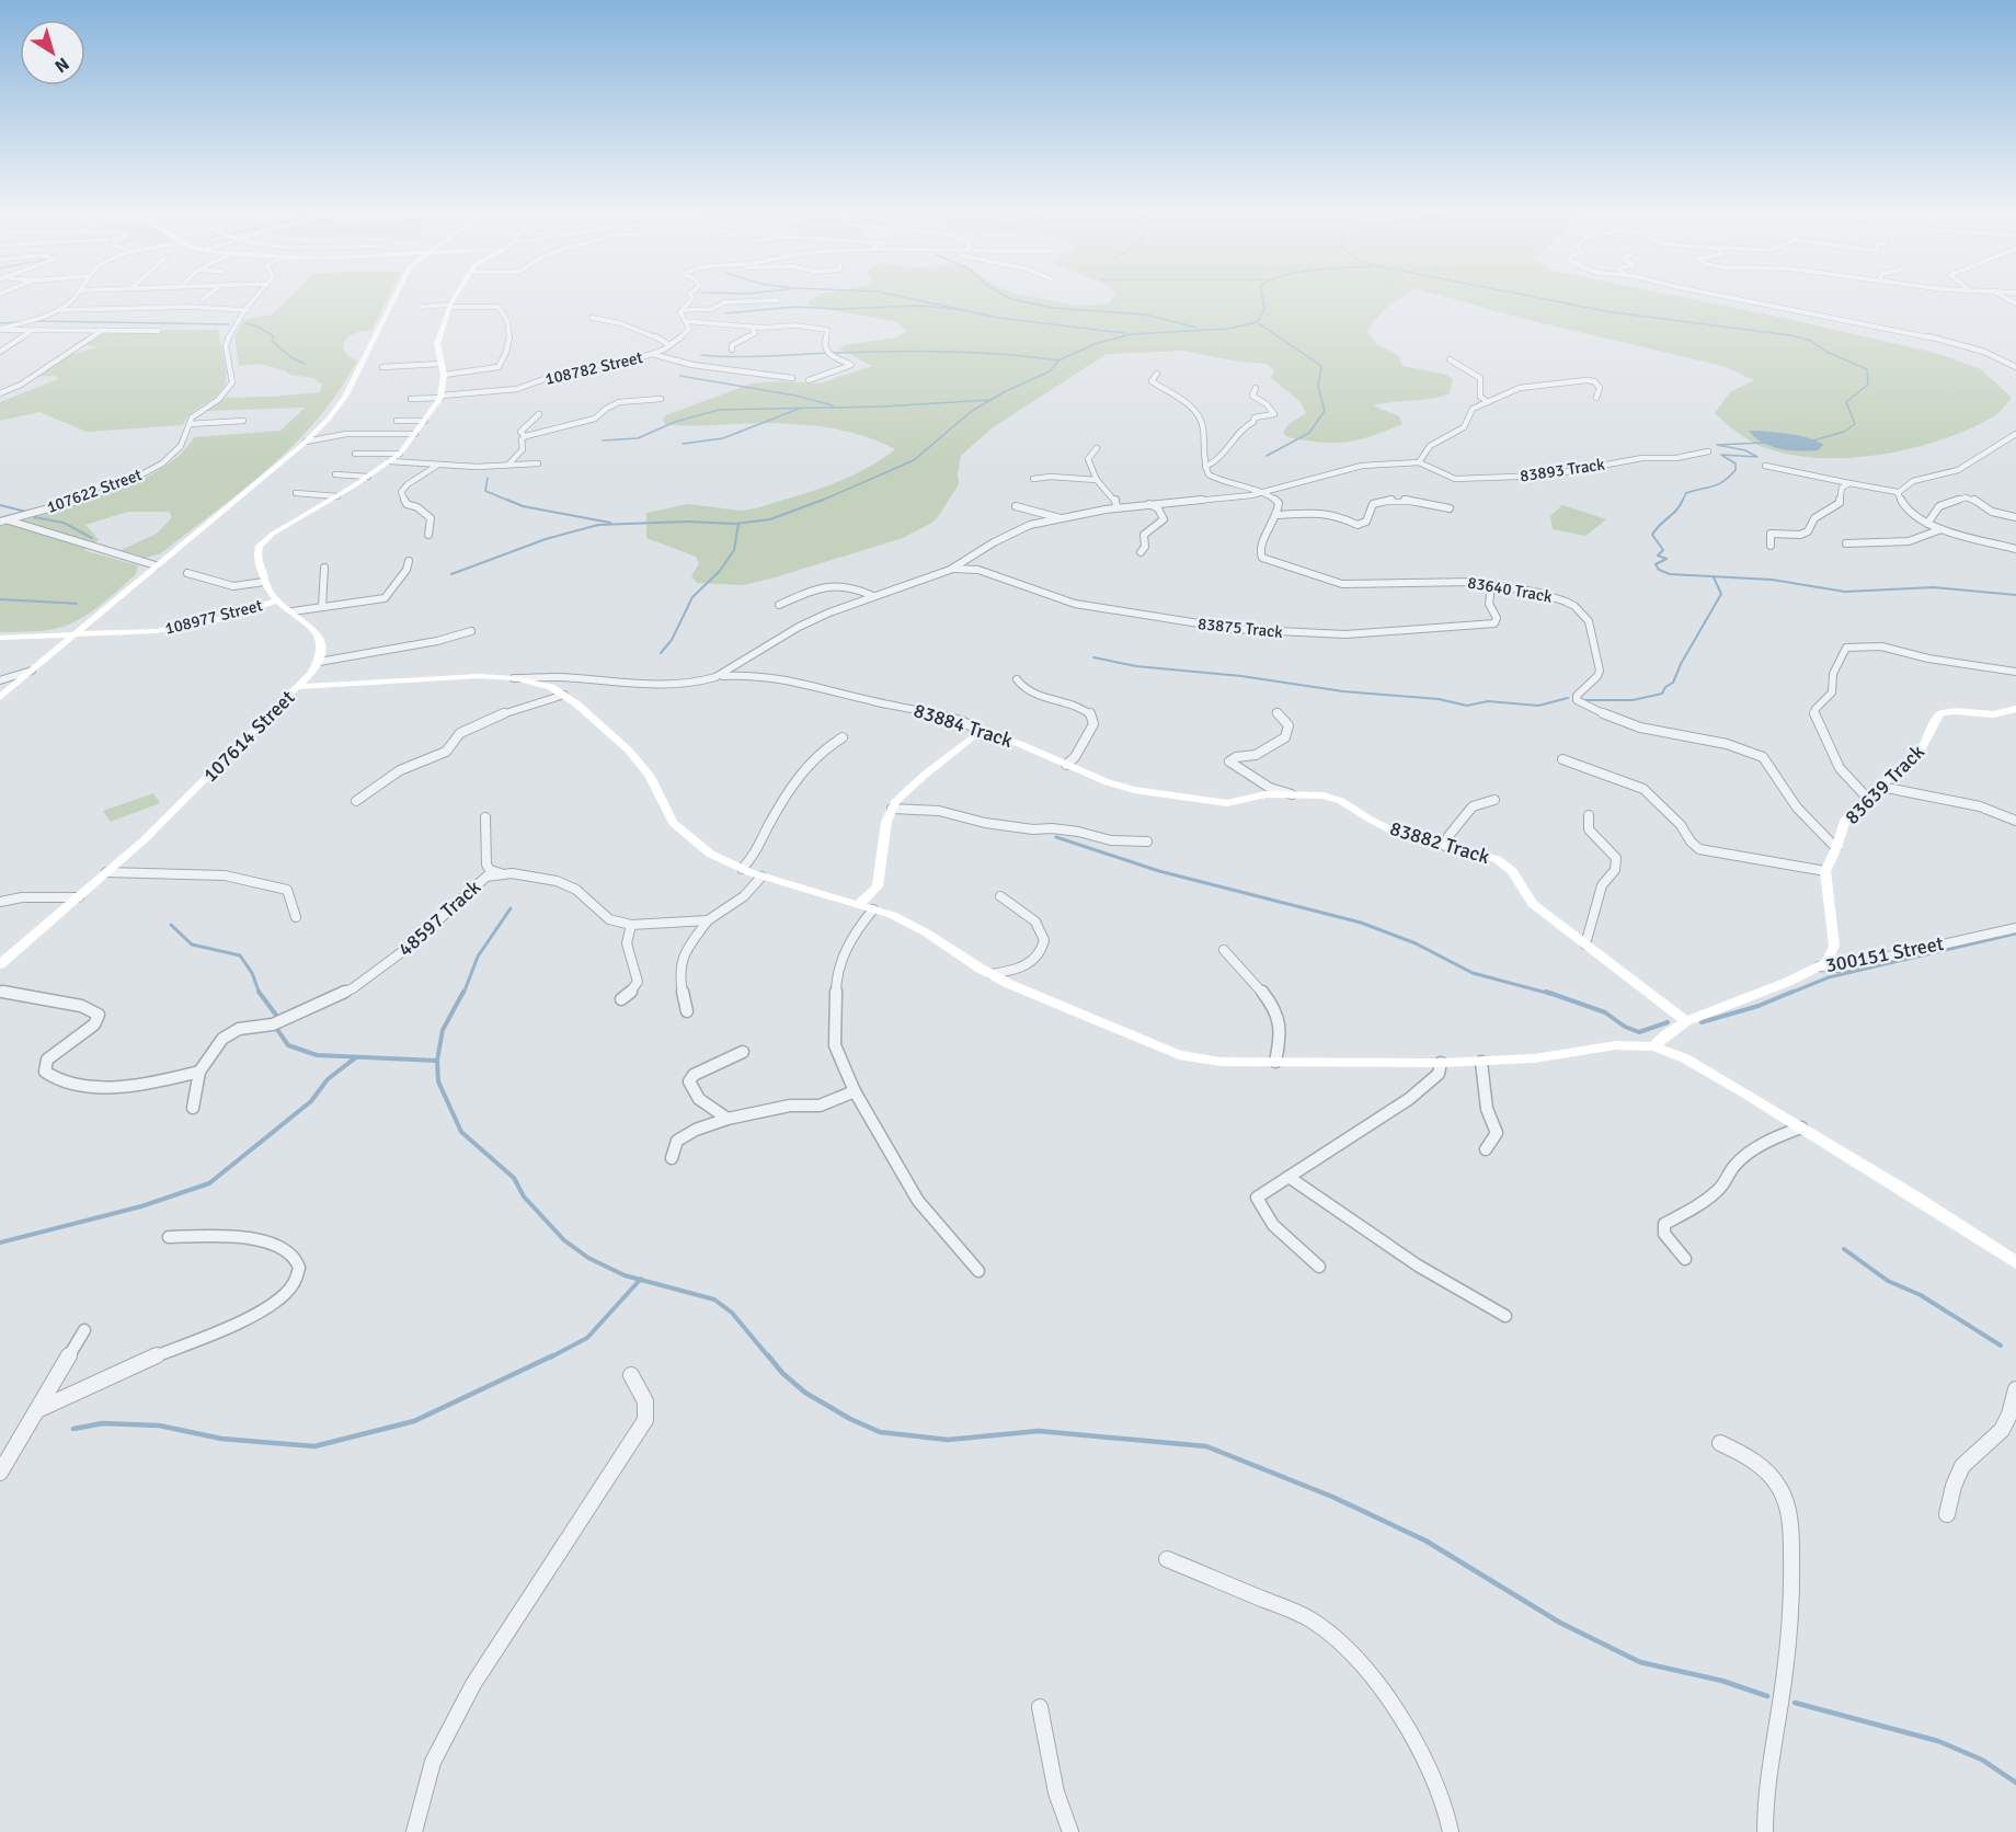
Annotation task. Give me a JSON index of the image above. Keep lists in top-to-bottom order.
{
  "streets": {
    "street": [
      "108782 Street",
      "83893 Track",
      "107622 Street",
      "83640 Track",
      "108977 Street",
      "83875 Track",
      "83884 Track",
      "107614 Street",
      "83639 Track",
      "83882 Track",
      "48597 Track",
      "300151 Street"
    ]
  },
  "crossings": [
    ["83640 Track", "83875 Track"],
    ["83640 Track", "83639 Track"],
    ["83884 Track", "83882 Track"],
    ["83882 Track", "300151 Street"]
  ],
  "north": "bottom right"
}
